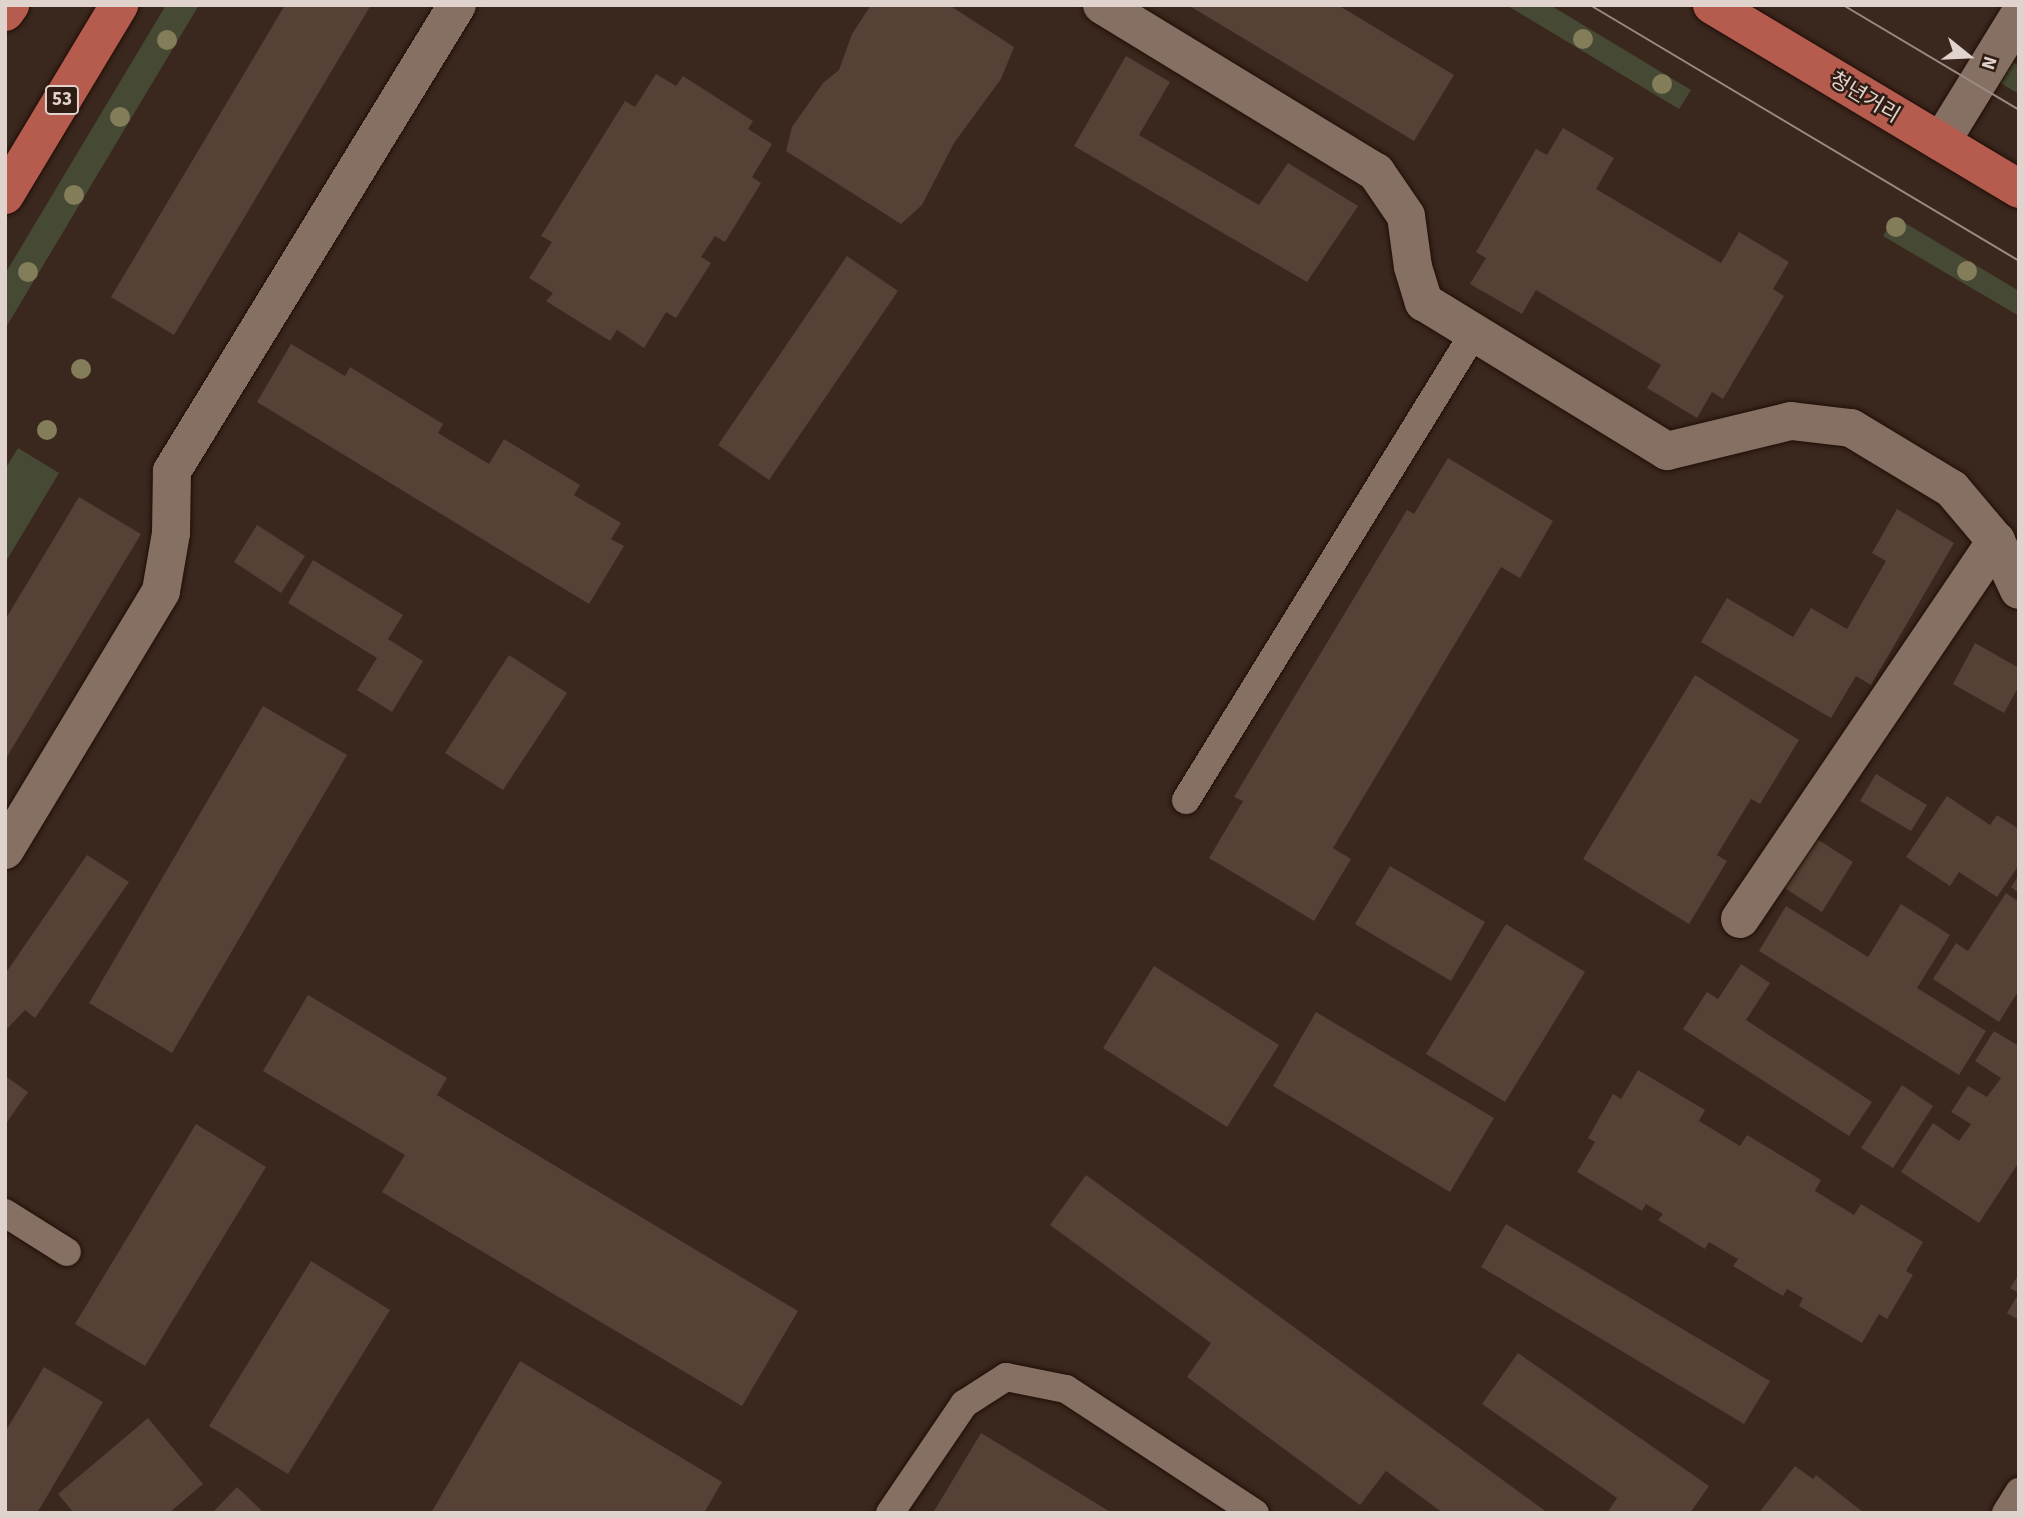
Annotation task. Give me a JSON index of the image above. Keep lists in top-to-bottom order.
{
  "streets": {
    "main road": ["청년거리", "53"]
  },
  "north": "right"
}
